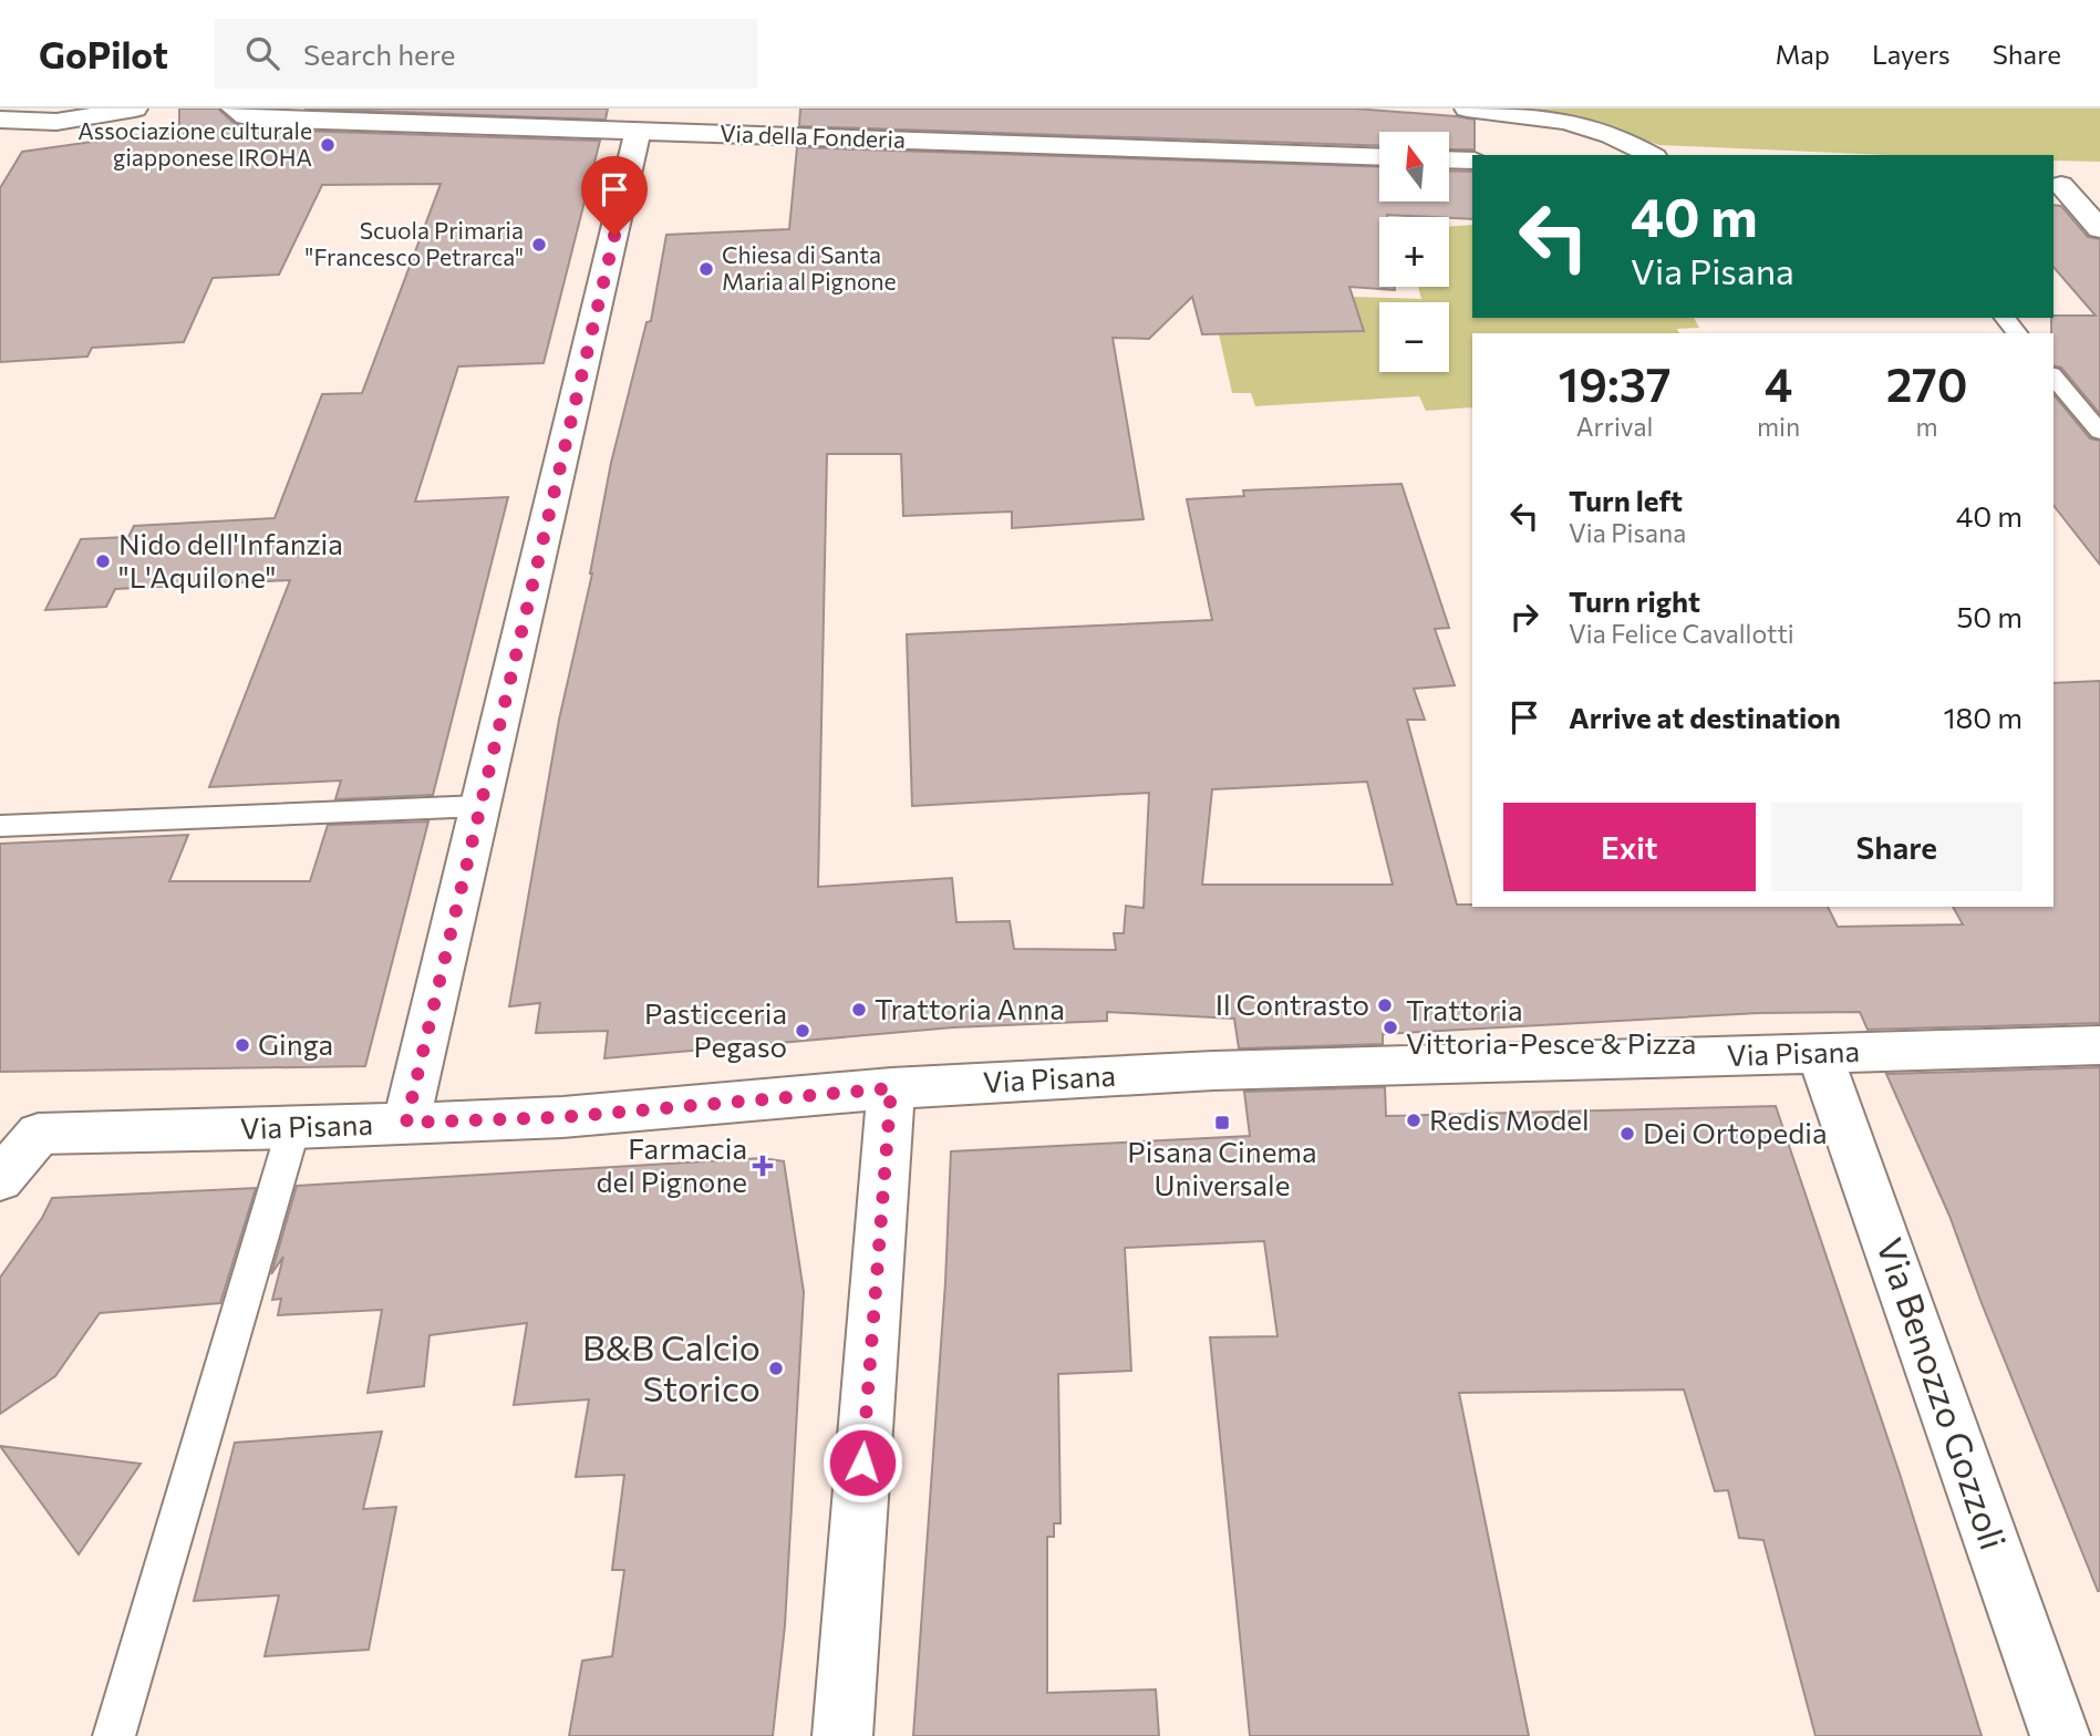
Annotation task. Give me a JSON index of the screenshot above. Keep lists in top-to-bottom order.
{
  "streets": {
    "street": ["Via della Fonderia", "Via Pisana", "Via Benozzo Gozzoli"]
  },
  "crossings": [
    ["Via Pisana", "Via Benozzo Gozzoli"]
  ],
  "places": {
    "other": [
      "Associazione culturale giapponese IROHA",
      "Scuola Primaria \"Francesco Petrarca\"",
      "Chiesa di Santa Maria al Pignone",
      "Nido dell'Infanzia \"L'Aquilone\"",
      "Il Contrasto",
      "Trattoria Anna",
      "Trattoria Vittoria-Pesce & Pizza",
      "Pasticceria Pegaso",
      "Ginga",
      "Redis Model",
      "Dei Ortopedia",
      "B&B Calcio Storico"
    ],
    "transit": ["Pisana Cinema Universale"],
    "health": ["Farmacia del Pignone"]
  },
  "north": "top",
  "page": {
    "header": "GoPilot",
    "search": "Search here",
    "nav": ["Map", "Layers", "Share"],
    "map_buttons": ["+", "−"],
    "turn": ["40 m", "Via Pisana"],
    "eta": [
      "19:37",
      "Arrival",
      "4",
      "min",
      "270",
      "m"
    ],
    "list": [
      {
        "name": "Turn left",
        "note": "Via Pisana",
        "value": "40 m"
      },
      {
        "name": "Turn right",
        "note": "Via Felice Cavallotti",
        "value": "50 m"
      },
      {
        "name": "Arrive at destination",
        "value": "180 m"
      }
    ],
    "buttons": ["Exit", "Share"]
  }
}
